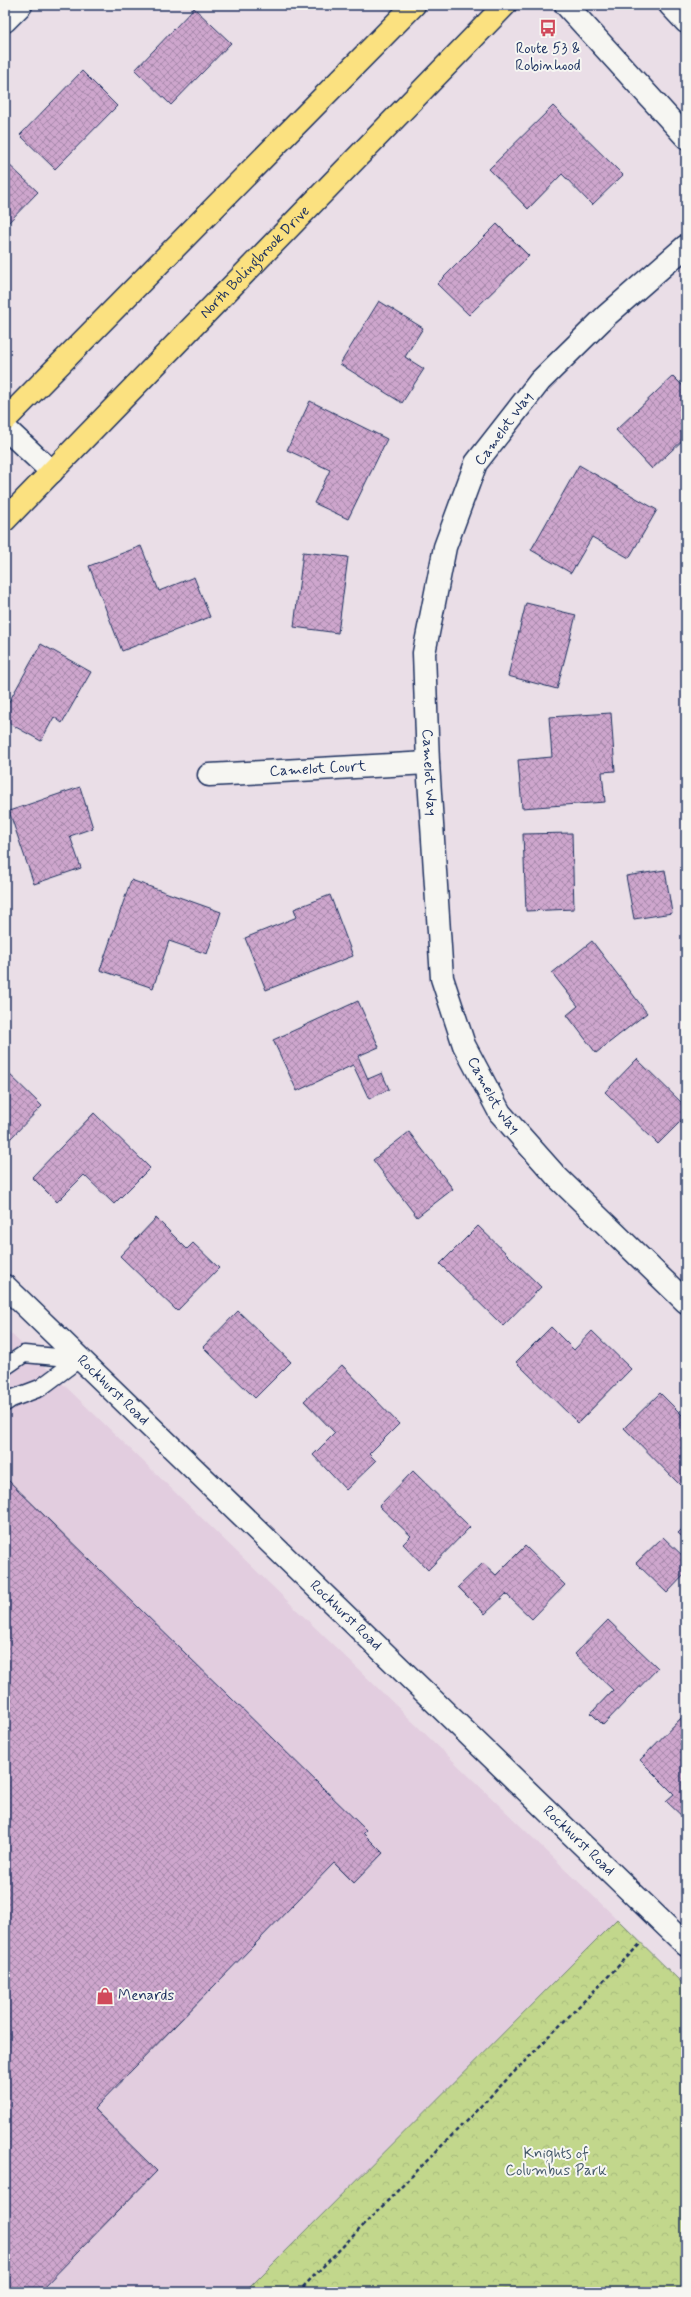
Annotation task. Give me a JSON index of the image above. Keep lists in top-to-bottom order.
{
  "streets": {
    "main road": ["North Bolingbrook Drive"],
    "street": ["Camelot Way", "Camelot Court", "Rockhurst Road"]
  },
  "crossings": [
    ["Camelot Way", "Camelot Court"]
  ],
  "parks": ["Knights of Columbus Park"],
  "places": {
    "bus stop": ["Route 53 & Robinhood"],
    "shop": ["Menards"]
  }
}
